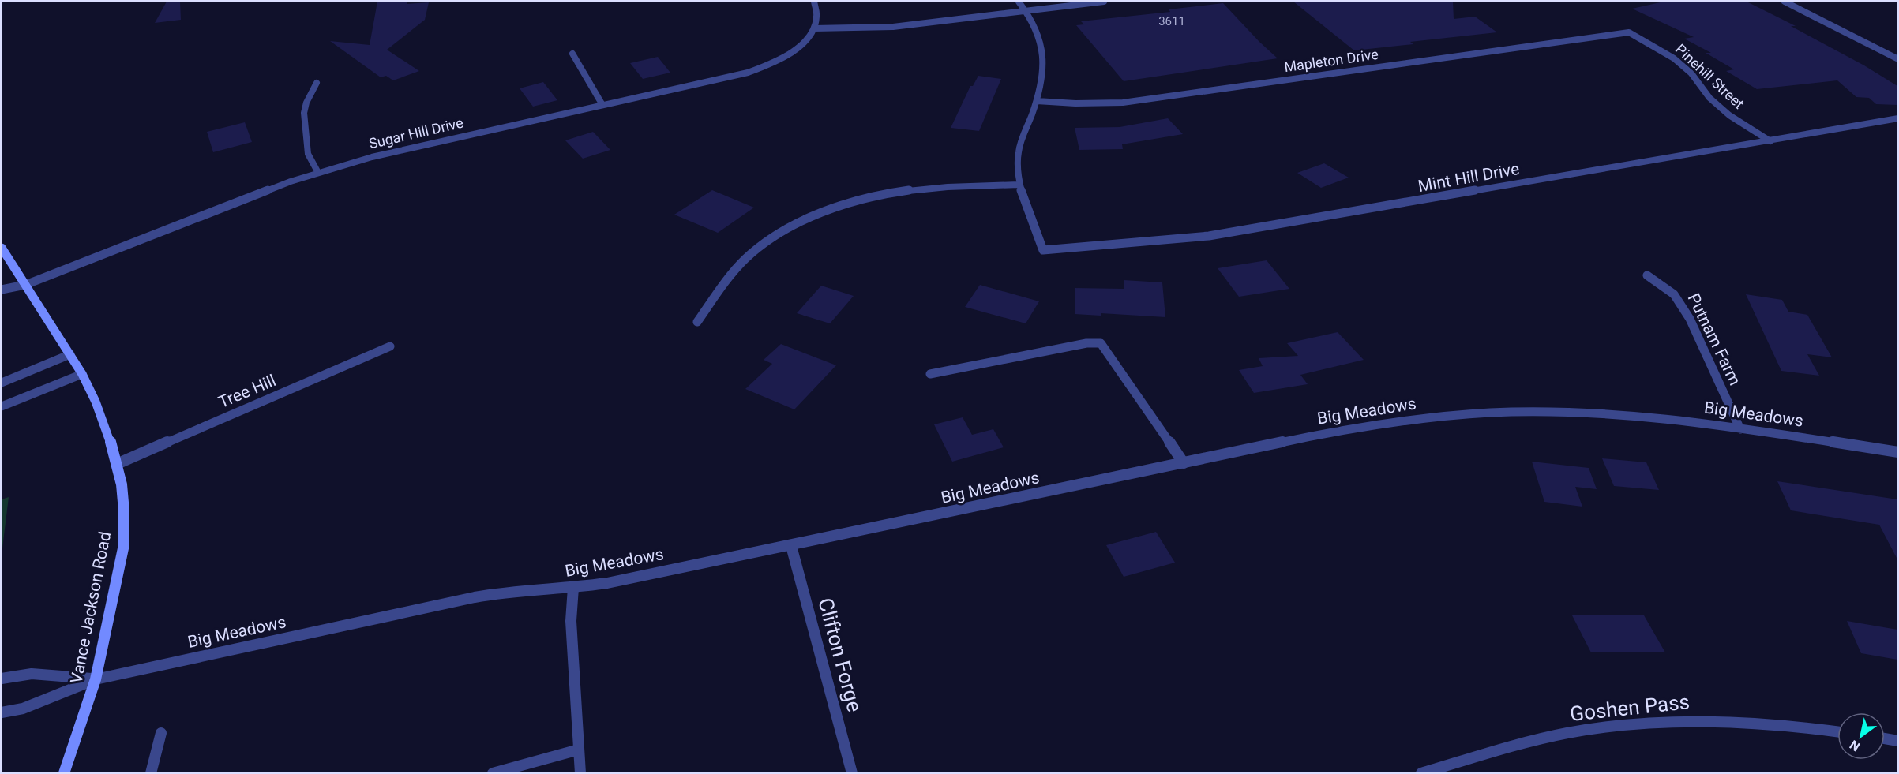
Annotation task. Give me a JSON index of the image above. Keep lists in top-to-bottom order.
{
  "streets": {
    "main road": ["Vance Jackson Road"],
    "street": [
      "Mapleton Drive",
      "Pinehill Street",
      "Sugar Hill Drive",
      "Mint Hill Drive",
      "Putnam Farm",
      "Tree Hill",
      "Big Meadows",
      "Clifton Forge",
      "Goshen Pass"
    ]
  },
  "crossings": [
    ["Mapleton Drive", "Pinehill Street"],
    ["Pinehill Street", "Mint Hill Drive"],
    ["Sugar Hill Drive", "Vance Jackson Road"],
    ["Putnam Farm", "Big Meadows"],
    ["Tree Hill", "Vance Jackson Road"],
    ["Big Meadows", "Vance Jackson Road"],
    ["Big Meadows", "Clifton Forge"]
  ],
  "house_numbers": ["3611"],
  "north": "bottom left"
}
